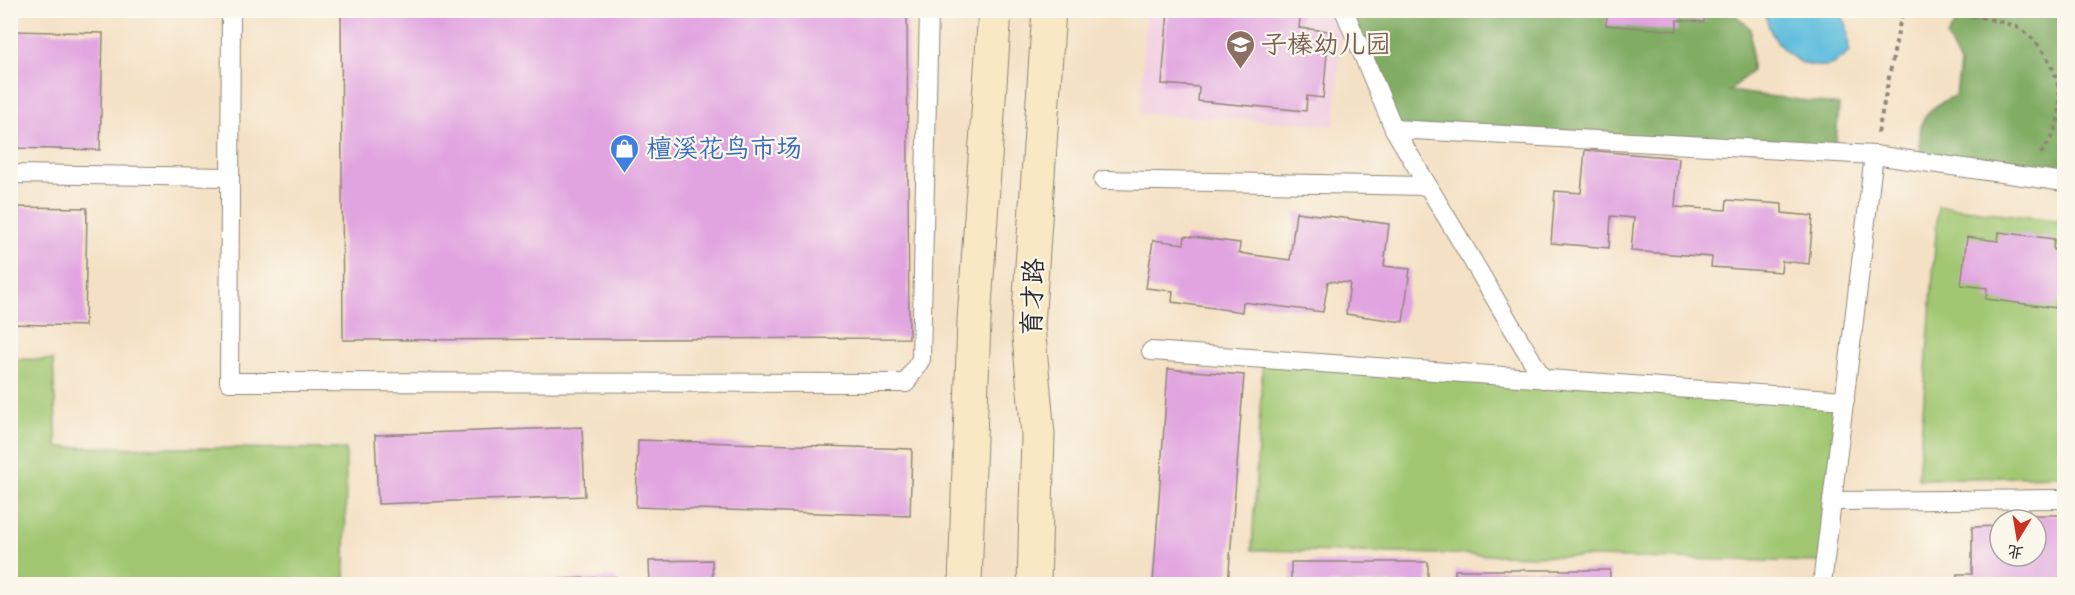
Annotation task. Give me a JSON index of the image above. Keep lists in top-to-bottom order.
{
  "streets": {
    "street": ["育才路"]
  },
  "places": {
    "school or university": ["子榛幼儿园"],
    "shop": ["檀溪花鸟市场"]
  },
  "north": "bottom"
}
